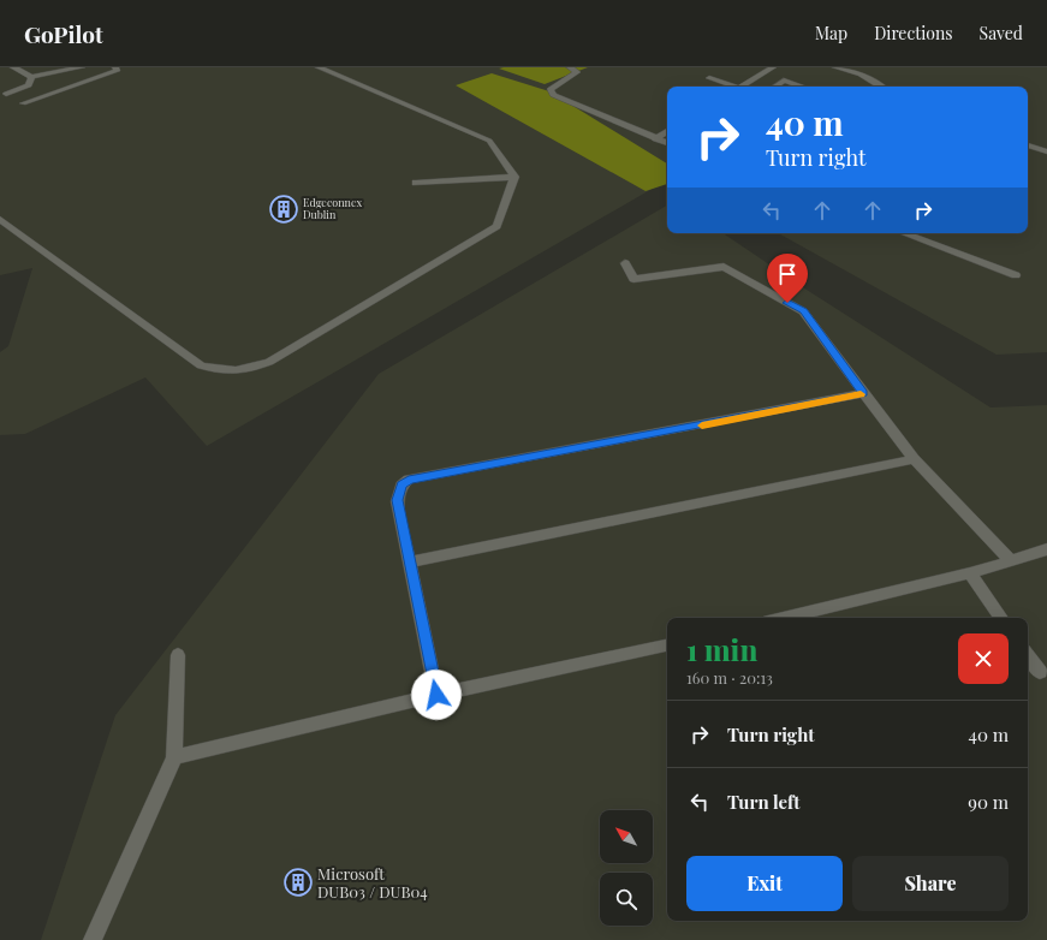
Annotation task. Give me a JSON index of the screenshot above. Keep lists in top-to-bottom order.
{
  "places": {
    "building": ["Edgeconnex Dublin", "Microsoft DUB03 / DUB04"]
  },
  "north": "top left",
  "page": {
    "header": "GoPilot",
    "nav": ["Map", "Directions", "Saved"],
    "turn": ["40 m", "Turn right"],
    "heading": ["1 min", "160 m · 20:13"],
    "list": [
      {
        "name": "Turn right",
        "value": "40 m"
      },
      {
        "name": "Turn left",
        "value": "90 m"
      }
    ],
    "buttons": ["Exit", "Share"]
  }
}
